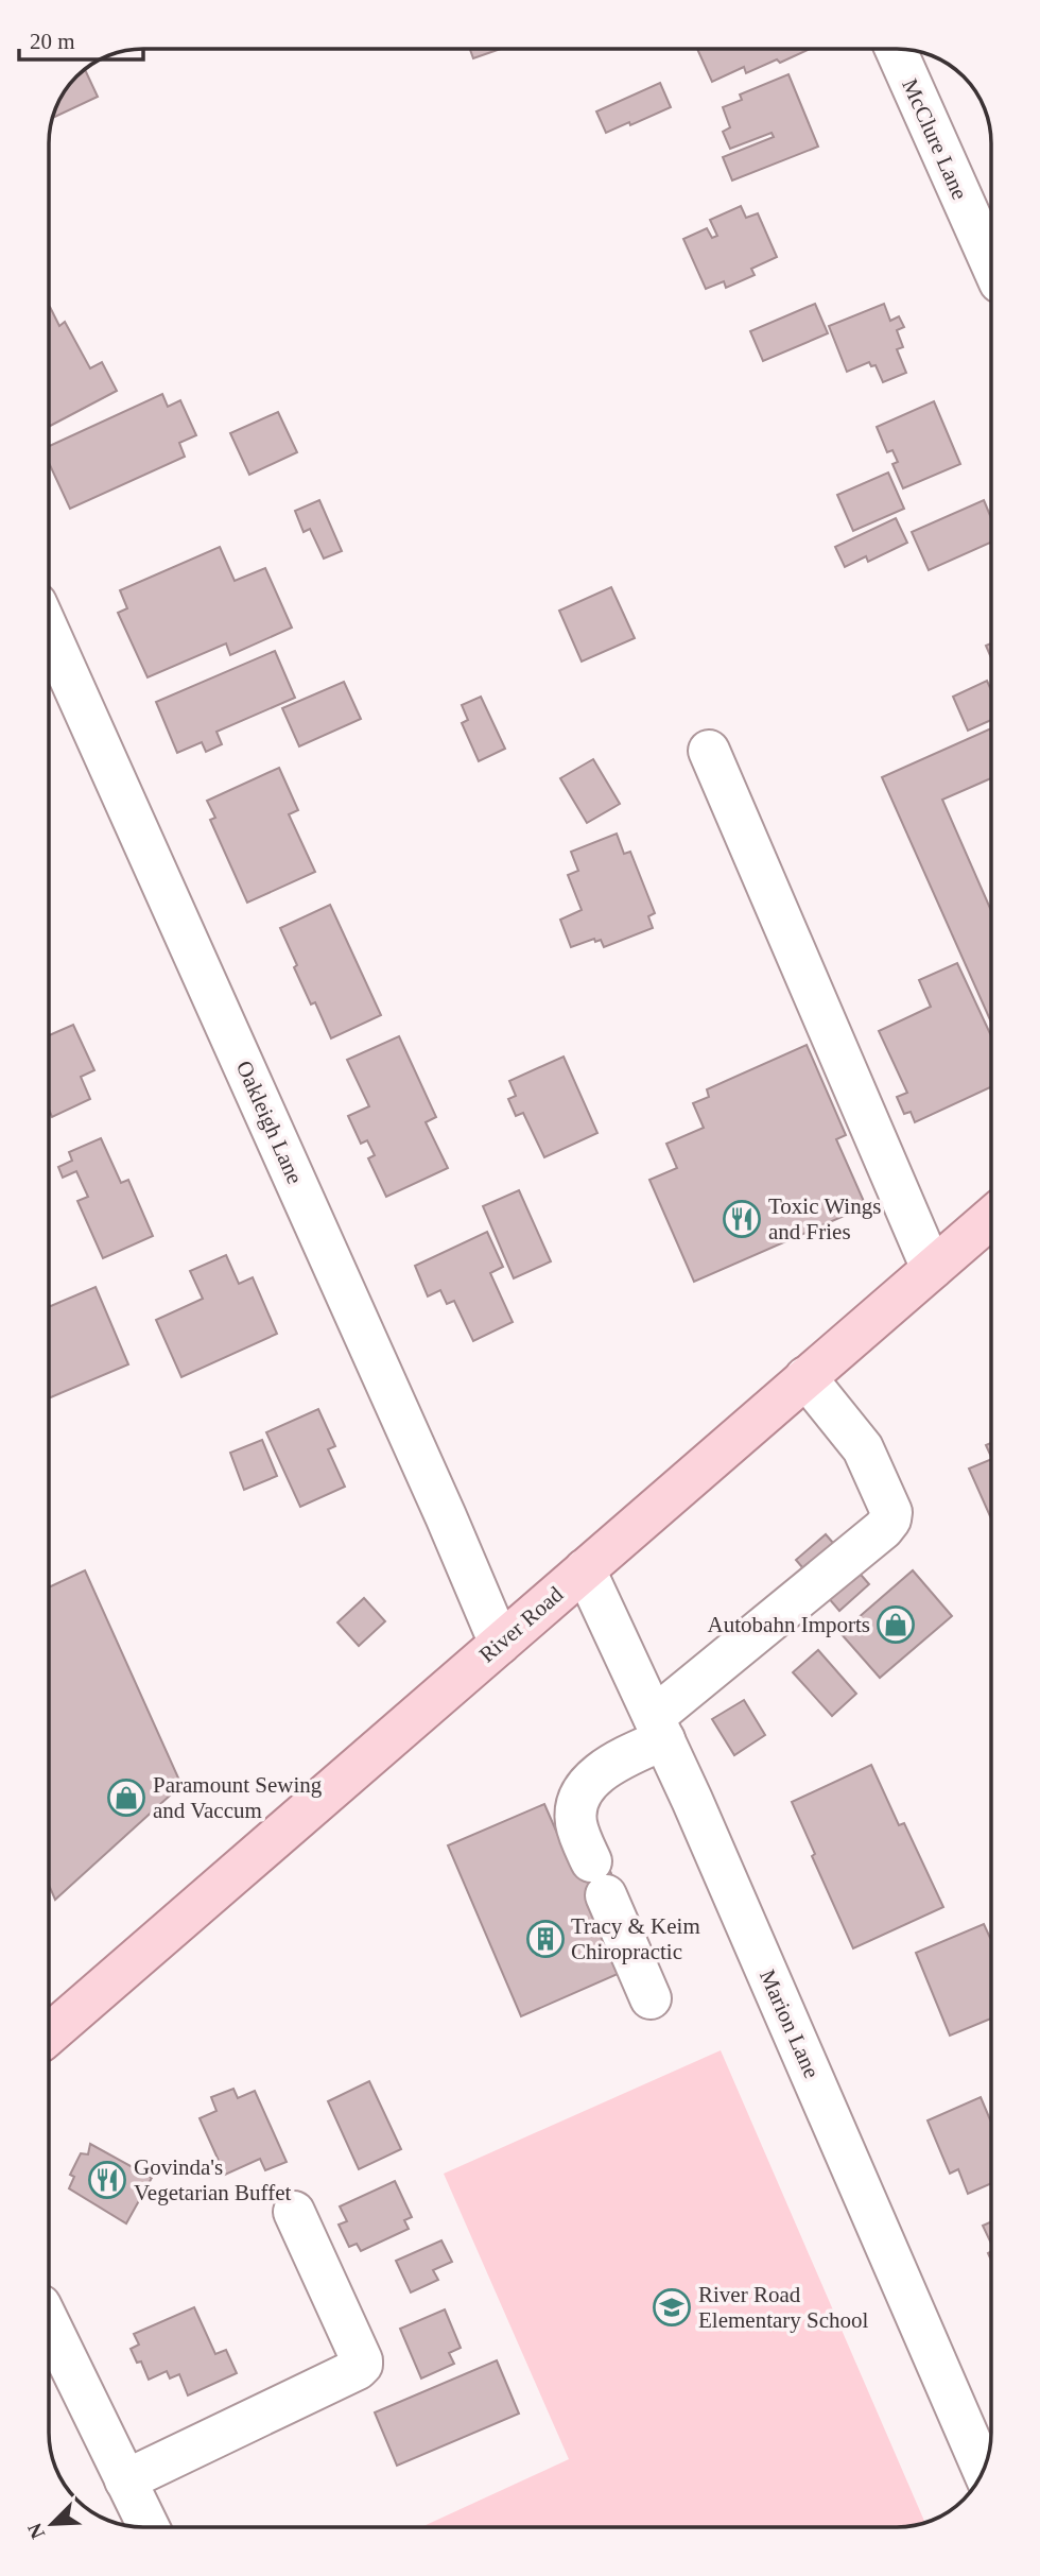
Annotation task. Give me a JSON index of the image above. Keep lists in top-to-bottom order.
{
  "streets": {
    "main road": ["River Road"],
    "street": ["McClure Lane", "Oakleigh Lane", "Marion Lane"]
  },
  "crossings": [
    ["Oakleigh Lane", "River Road"],
    ["River Road", "Marion Lane"]
  ],
  "places": {
    "restaurant": ["Toxic Wings and Fries", "Govinda's Vegetarian Buffet"],
    "shop": ["Autobahn Imports", "Paramount Sewing and Vaccum"],
    "building": ["Tracy & Keim Chiropractic"],
    "school or university": ["River Road Elementary School"]
  },
  "scale_bar": "20 m",
  "north": "bottom left"
}
